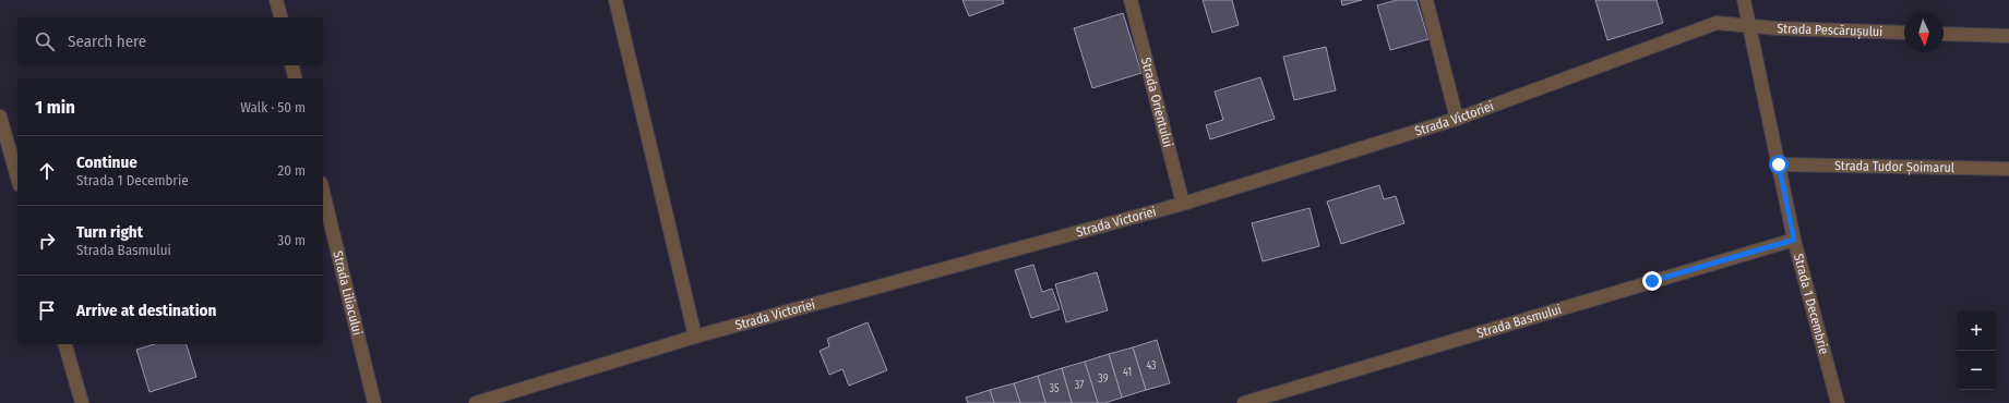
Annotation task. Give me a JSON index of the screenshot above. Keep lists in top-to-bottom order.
{
  "streets": {
    "street": [
      "Strada Pescărușului",
      "Strada Orientului",
      "Strada Victoriei",
      "Strada Tudor Șoimarul",
      "Strada Liliacului",
      "Strada 1 Decembrie",
      "Strada Basmului"
    ]
  },
  "crossings": [
    ["Strada Pescărușului", "Strada Victoriei"],
    ["Strada Pescărușului", "Strada 1 Decembrie"],
    ["Strada Orientului", "Strada Victoriei"],
    ["Strada Victoriei", "Strada 1 Decembrie"],
    ["Strada Tudor Șoimarul", "Strada 1 Decembrie"],
    ["Strada 1 Decembrie", "Strada Basmului"]
  ],
  "house_numbers": [
    "43",
    "41",
    "39",
    "37",
    "35"
  ],
  "north": "bottom",
  "page": {
    "search": "Search here",
    "heading": ["1 min", "Walk · 50 m"],
    "list": [
      ["Continue", "Strada 1 Decembrie", "20 m"],
      ["Turn right", "Strada Basmului", "30 m"],
      "Arrive at destination"
    ],
    "map_buttons": ["+", "−"]
  }
}
